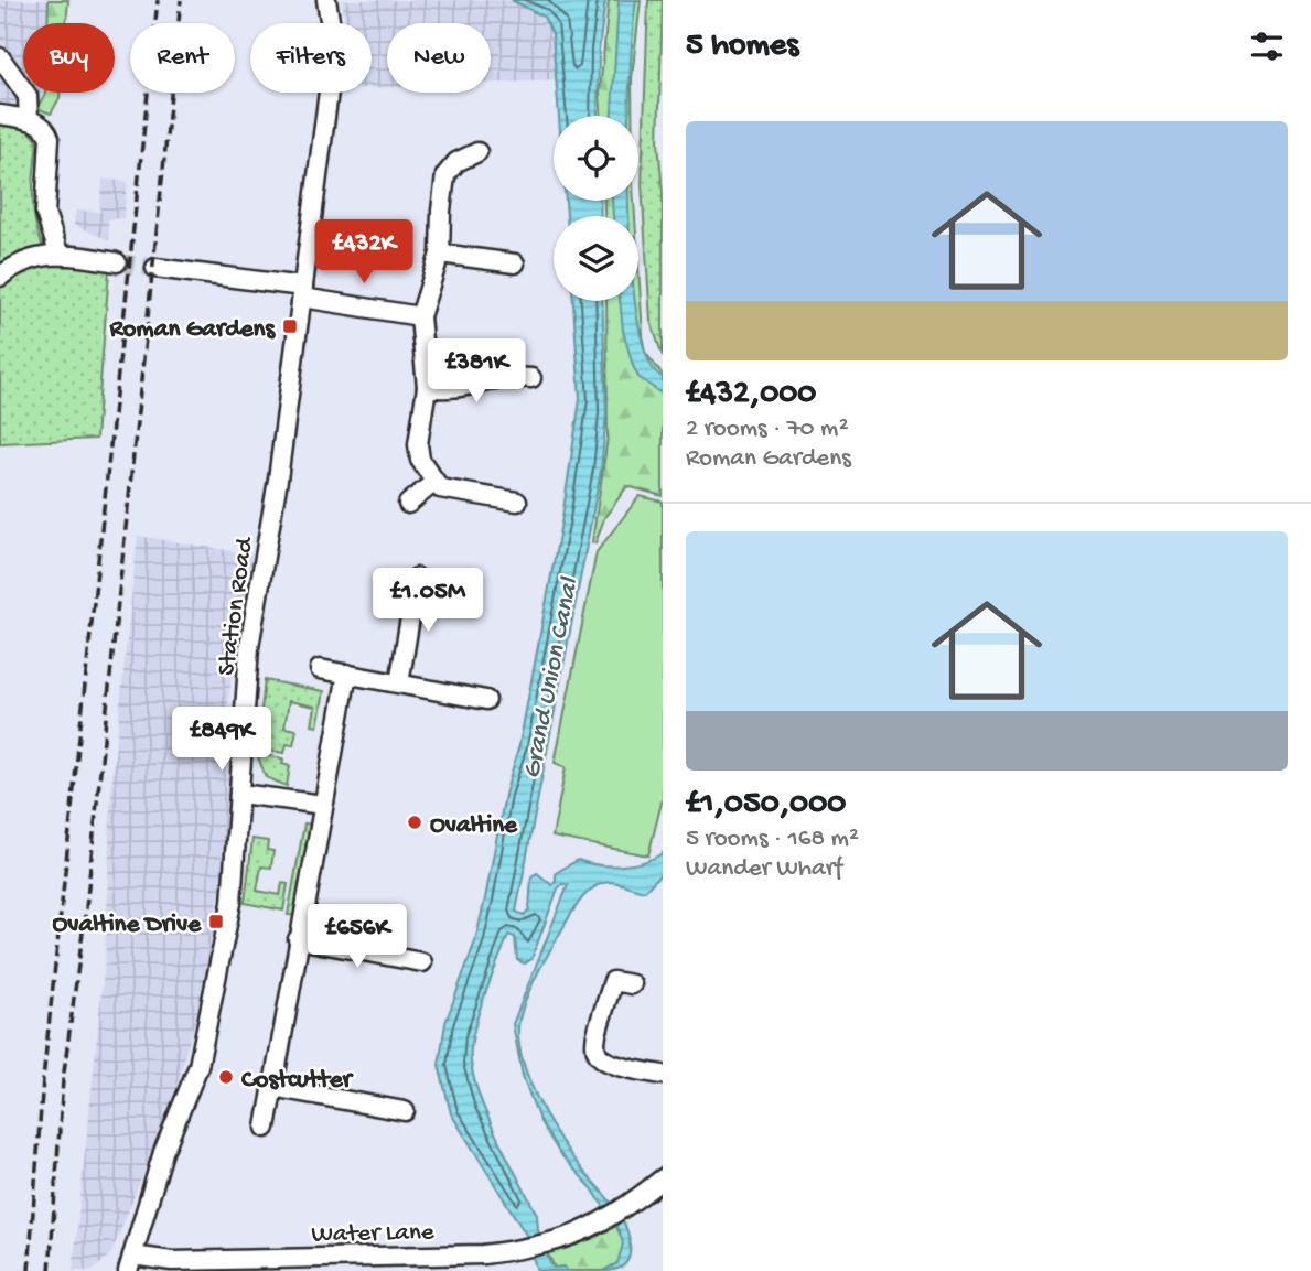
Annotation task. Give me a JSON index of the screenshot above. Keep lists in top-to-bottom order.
{
  "streets": {
    "street": ["Station Road", "Water Lane"]
  },
  "crossings": [
    ["Station Road", "Water Lane"]
  ],
  "water": ["Grand Union Canal"],
  "places": {
    "transit": ["Roman Gardens", "Ovaltine Drive"],
    "other": ["Ovaltine", "Costcutter"]
  },
  "page": {
    "heading": "5 homes",
    "chip": [
      "Buy",
      "Rent",
      "Filters",
      "New"
    ],
    "list": [
      {
        "name": "£432,000",
        "note": "2 rooms · 70 m² · Roman Gardens"
      },
      {
        "name": "£1,050,000",
        "note": "5 rooms · 168 m² · Wander Wharf"
      }
    ],
    "price": [
      "£432K",
      "£381K",
      "£1.05M",
      "£849K",
      "£656K"
    ]
  }
}
